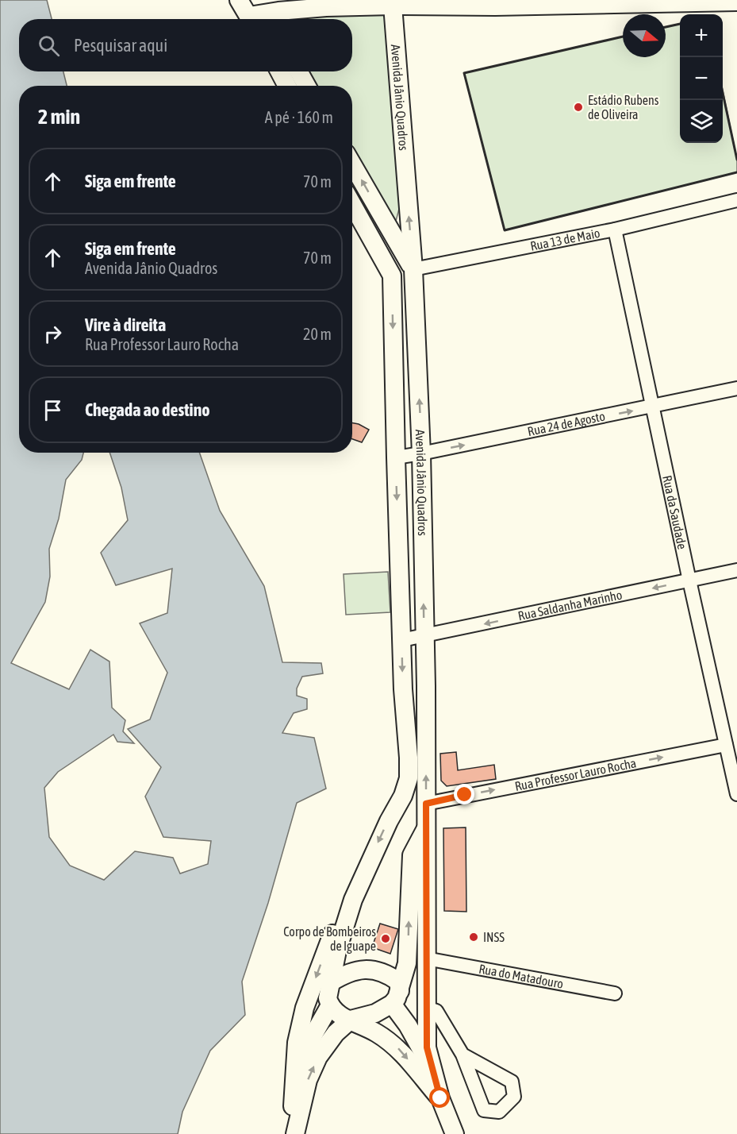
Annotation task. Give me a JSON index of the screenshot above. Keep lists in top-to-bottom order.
{
  "streets": {
    "main road": ["Avenida Jânio Quadros", "Rua 13 de Maio"],
    "street": [
      "Rua 24 de Agosto",
      "Rua da Saudade",
      "Rua Saldanha Marinho",
      "Rua Professor Lauro Rocha",
      "Rua do Matadouro"
    ]
  },
  "crossings": [
    ["Avenida Jânio Quadros", "Rua 13 de Maio"],
    ["Avenida Jânio Quadros", "Rua 24 de Agosto"],
    ["Avenida Jânio Quadros", "Rua Saldanha Marinho"],
    ["Avenida Jânio Quadros", "Rua Professor Lauro Rocha"],
    ["Avenida Jânio Quadros", "Rua do Matadouro"],
    ["Rua 13 de Maio", "Rua da Saudade"],
    ["Rua 24 de Agosto", "Rua da Saudade"],
    ["Rua da Saudade", "Rua Saldanha Marinho"],
    ["Rua da Saudade", "Rua Professor Lauro Rocha"]
  ],
  "one_way": ["Rua 24 de Agosto", "Rua Saldanha Marinho", "Rua Professor Lauro Rocha"],
  "places": ["Estádio Rubens de Oliveira", "INSS", "Corpo de Bombeiros de Iguape"],
  "north": "right",
  "page": {
    "map_buttons": ["+", "−"],
    "search": "Pesquisar aqui",
    "heading": ["2 min", "A pé · 160 m"],
    "list": [
      ["Siga em frente", "70 m"],
      ["Siga em frente", "Avenida Jânio Quadros", "70 m"],
      ["Vire à direita", "Rua Professor Lauro Rocha", "20 m"],
      "Chegada ao destino"
    ]
  }
}
